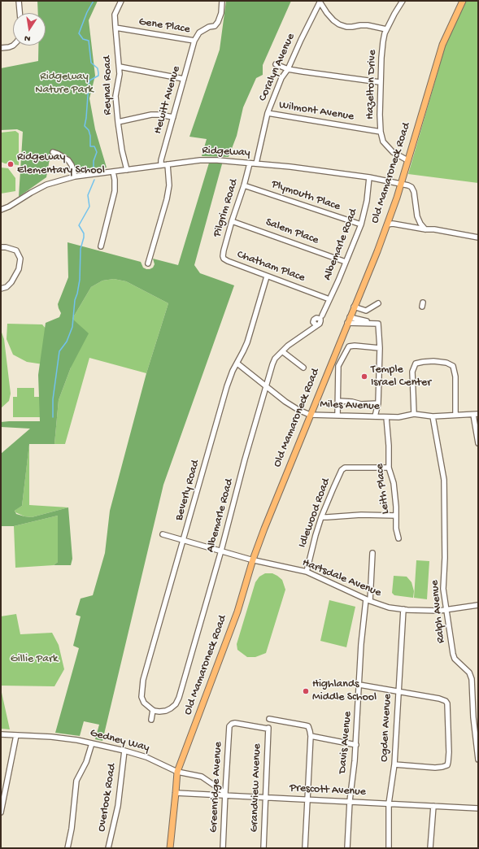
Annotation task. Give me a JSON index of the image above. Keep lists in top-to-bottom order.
{
  "streets": {
    "main road": ["Old Mamaroneck Road"],
    "street": [
      "Gene Place",
      "Coralyn Avenue",
      "Hazelton Drive",
      "Reynal Road",
      "Hewitt Avenue",
      "Wilmont Avenue",
      "Ridgeway",
      "Plymouth Place",
      "Pilgrim Road",
      "Salem Place",
      "Albemarle Road",
      "Chatham Place",
      "Miles Avenue",
      "Leith Place",
      "Beverly Road",
      "Idlewood Road",
      "Hartsdale Avenue",
      "Ralph Avenue",
      "Ogden Avenue",
      "Gedney Way",
      "Davis Avenue",
      "Greenridge Avenue",
      "Grandview Avenue",
      "Prescott Avenue",
      "Overlook Road"
    ]
  },
  "crossings": [
    ["Gene Place", "Reynal Road"],
    ["Gene Place", "Hewitt Avenue"],
    ["Coralyn Avenue", "Wilmont Avenue"],
    ["Coralyn Avenue", "Ridgeway"],
    ["Hazelton Drive", "Wilmont Avenue"],
    ["Hazelton Drive", "Old Mamaroneck Road"],
    ["Reynal Road", "Ridgeway"],
    ["Hewitt Avenue", "Ridgeway"],
    ["Ridgeway", "Old Mamaroneck Road"],
    ["Ridgeway", "Pilgrim Road"],
    ["Ridgeway", "Albemarle Road"],
    ["Old Mamaroneck Road", "Miles Avenue"],
    ["Old Mamaroneck Road", "Hartsdale Avenue"],
    ["Old Mamaroneck Road", "Gedney Way"],
    ["Old Mamaroneck Road", "Prescott Avenue"],
    ["Plymouth Place", "Pilgrim Road"],
    ["Plymouth Place", "Albemarle Road"],
    ["Pilgrim Road", "Salem Place"],
    ["Pilgrim Road", "Chatham Place"],
    ["Salem Place", "Albemarle Road"],
    ["Albemarle Road", "Chatham Place"],
    ["Albemarle Road", "Miles Avenue"],
    ["Albemarle Road", "Beverly Road"],
    ["Albemarle Road", "Hartsdale Avenue"],
    ["Chatham Place", "Beverly Road"],
    ["Miles Avenue", "Leith Place"],
    ["Miles Avenue", "Beverly Road"],
    ["Miles Avenue", "Ralph Avenue"],
    ["Leith Place", "Idlewood Road"],
    ["Beverly Road", "Hartsdale Avenue"],
    ["Idlewood Road", "Hartsdale Avenue"],
    ["Hartsdale Avenue", "Ralph Avenue"],
    ["Hartsdale Avenue", "Ogden Avenue"],
    ["Hartsdale Avenue", "Davis Avenue"],
    ["Ogden Avenue", "Prescott Avenue"],
    ["Gedney Way", "Greenridge Avenue"],
    ["Gedney Way", "Prescott Avenue"],
    ["Gedney Way", "Overlook Road"],
    ["Davis Avenue", "Prescott Avenue"],
    ["Greenridge Avenue", "Grandview Avenue"],
    ["Greenridge Avenue", "Prescott Avenue"],
    ["Grandview Avenue", "Prescott Avenue"]
  ],
  "parks": ["Ridgeway Nature Park", "Gillie Park"],
  "places": ["Ridgeway Elementary School", "Temple Israel Center", "Highlands Middle School"],
  "north": "bottom"
}
